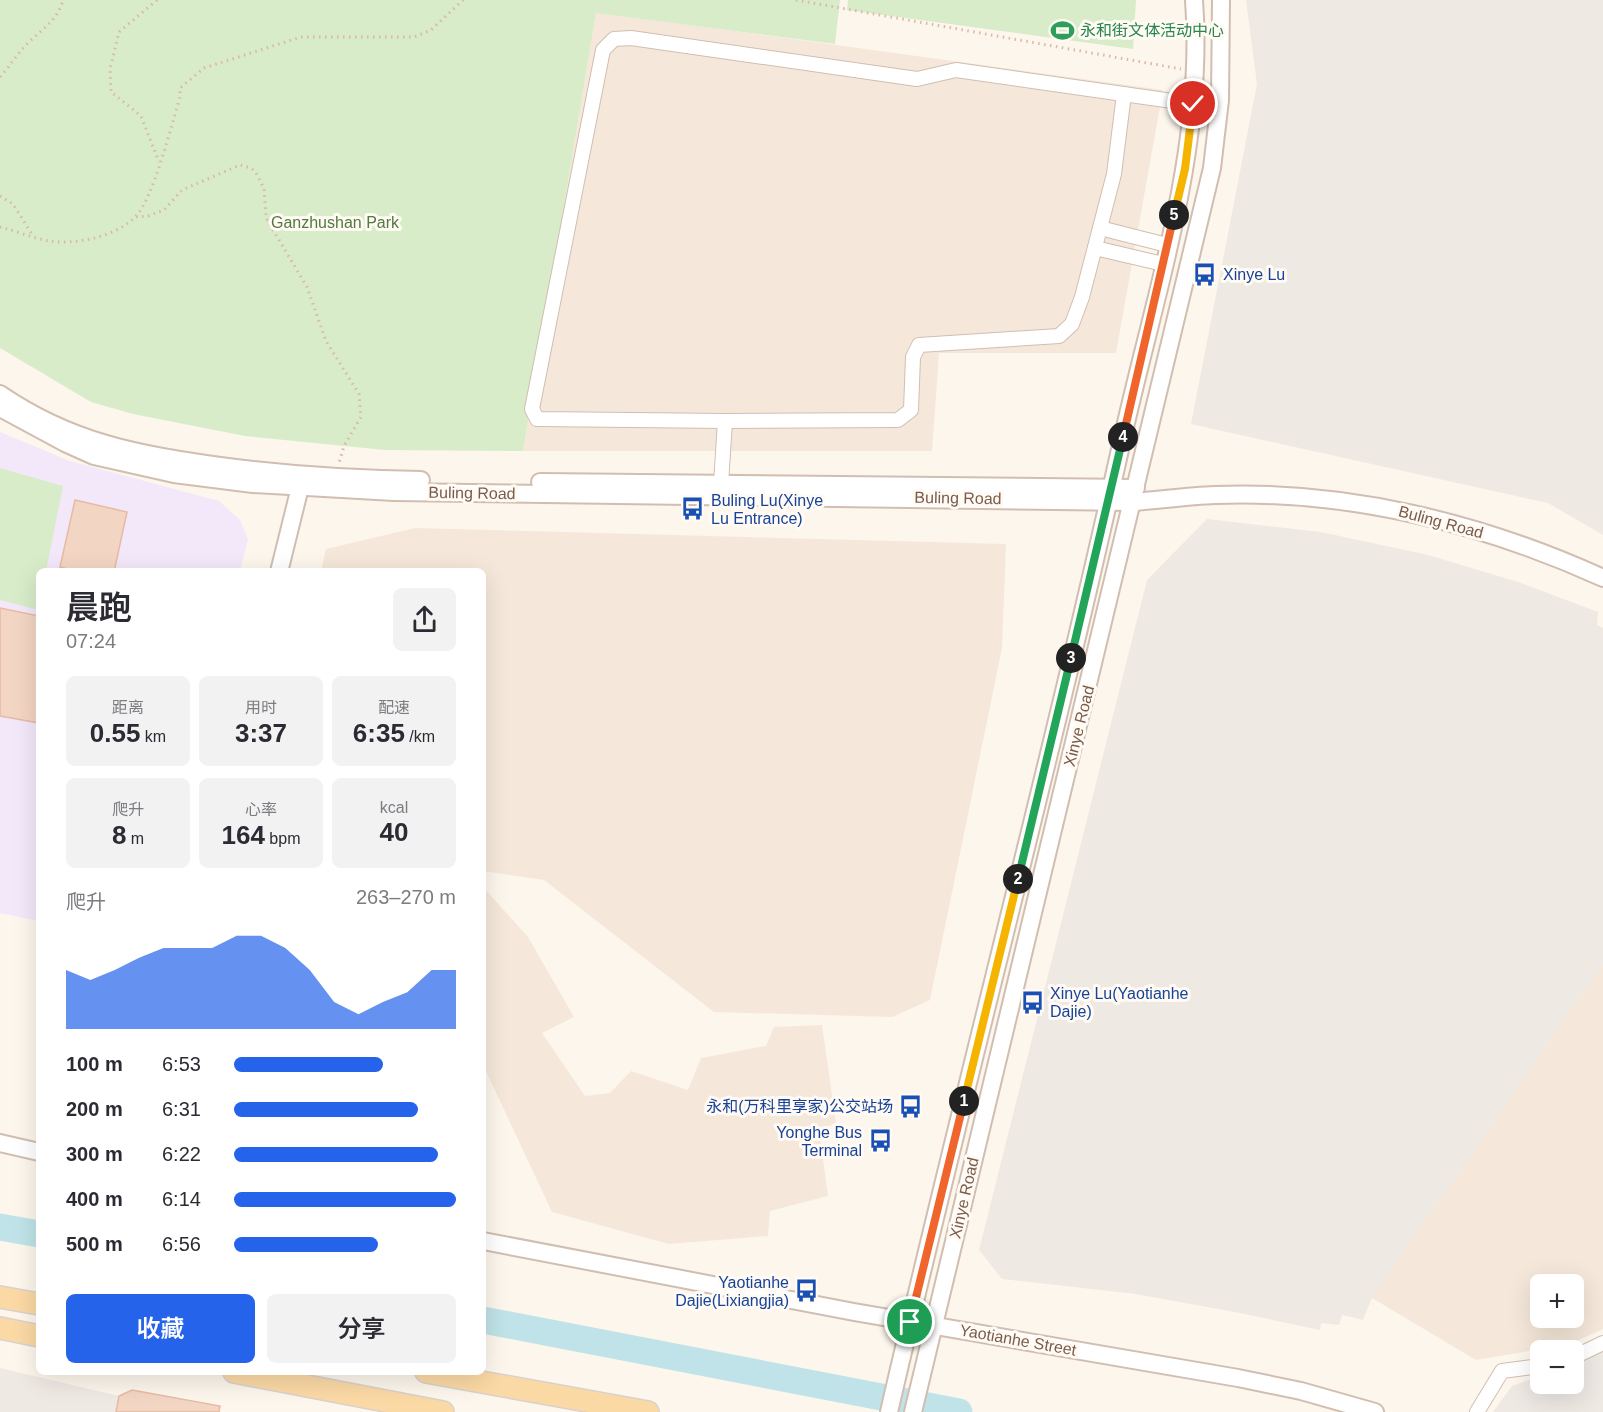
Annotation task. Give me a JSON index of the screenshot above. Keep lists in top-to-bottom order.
{
  "streets": {
    "street": ["Buling Road", "Xinye Road", "Yaotianhe Street"]
  },
  "crossings": [
    ["Buling Road", "Xinye Road"],
    ["Xinye Road", "Yaotianhe Street"]
  ],
  "parks": ["Ganzhushan Park"],
  "places": {
    "sports": ["永和街文体活动中心"],
    "bus stop": [
      "Xinye Lu",
      "Buling Lu(Xinye Lu Entrance)",
      "Xinye Lu(Yaotianhe Dajie)",
      "永和(万科里享家)公交站场",
      "Yonghe Bus Terminal",
      "Yaotianhe Dajie(Lixiangjia)"
    ]
  },
  "page": {
    "pins": [
      "5",
      "4",
      "3",
      "2",
      "1"
    ],
    "heading": ["晨跑", "07:24"],
    "stats": [
      ["距离", "0.55 km"],
      ["用时", "3:37"],
      ["配速", "6:35 /km"],
      ["爬升", "8 m"],
      ["心率", "164 bpm"],
      ["kcal", "40"]
    ],
    "chart": ["爬升", "263–270 m"],
    "list": [
      {
        "name": "100 m",
        "note": "6:53"
      },
      {
        "name": "200 m",
        "note": "6:31"
      },
      {
        "name": "300 m",
        "note": "6:22"
      },
      {
        "name": "400 m",
        "note": "6:14"
      },
      {
        "name": "500 m",
        "note": "6:56"
      }
    ],
    "map_buttons": ["+", "−"],
    "buttons": ["收藏", "分享"]
  }
}
